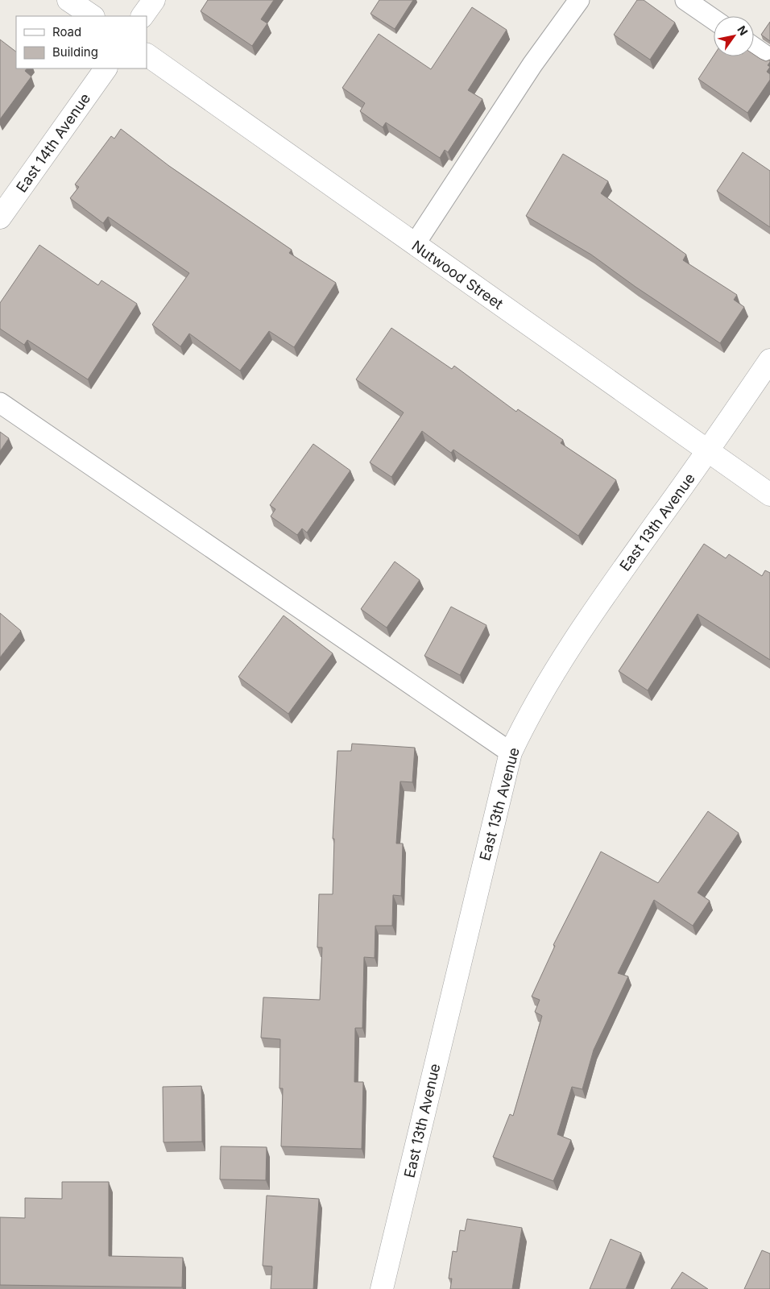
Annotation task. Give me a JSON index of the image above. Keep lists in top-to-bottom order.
{
  "streets": {
    "street": ["East 14th Avenue", "Nutwood Street", "East 13th Avenue"]
  },
  "crossings": [
    ["Nutwood Street", "East 13th Avenue"]
  ],
  "legend": ["Road", "Building"],
  "north": "top right"
}
